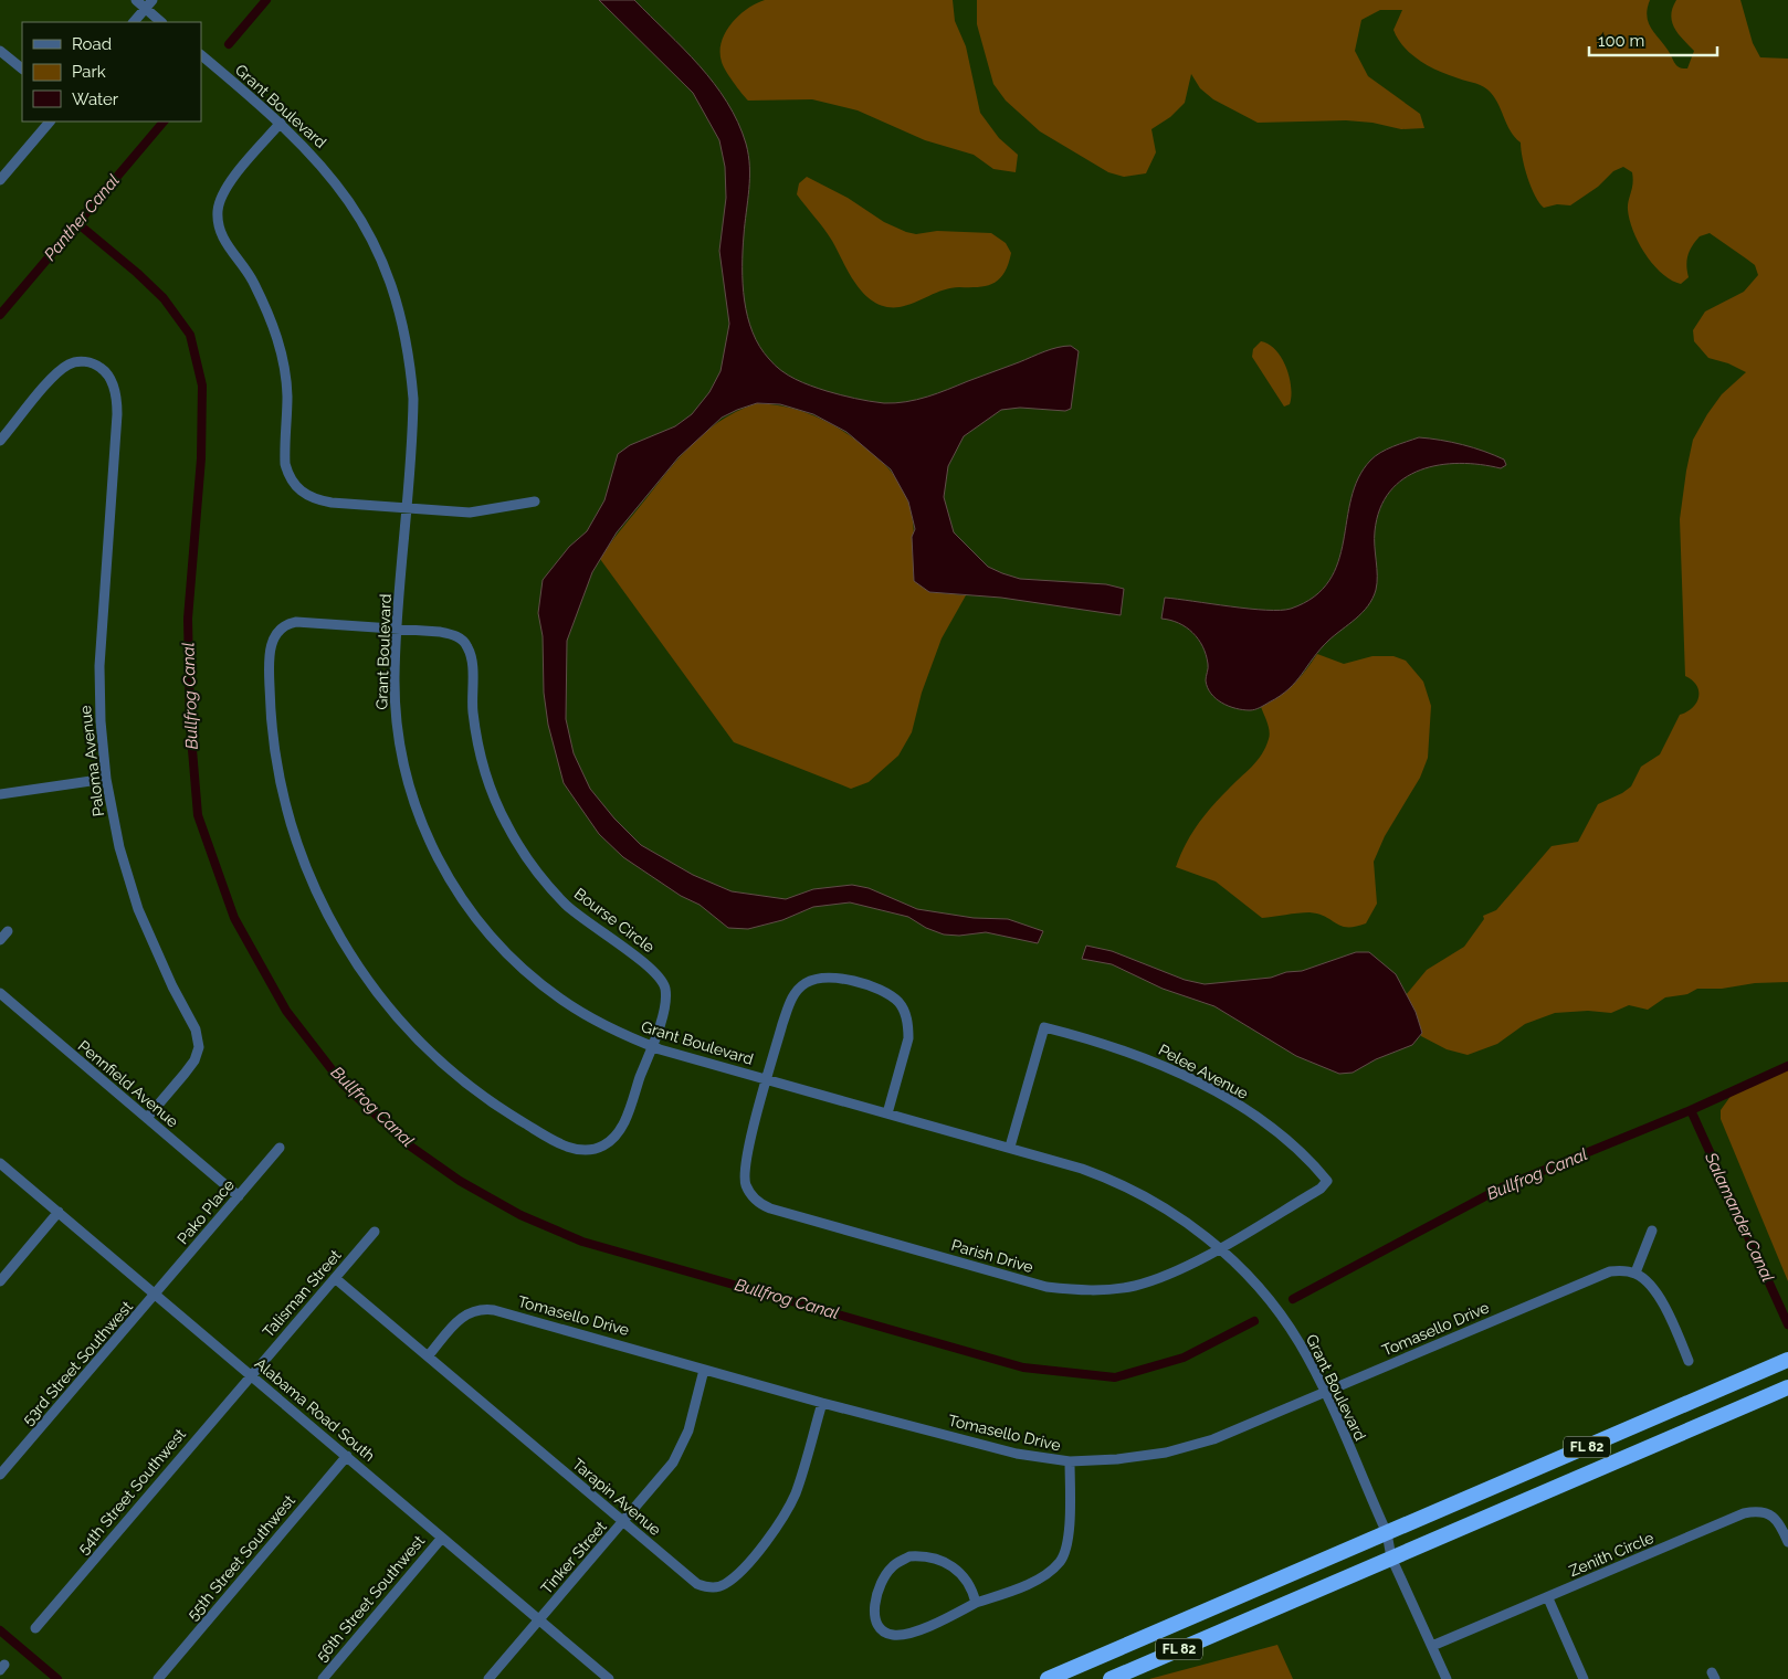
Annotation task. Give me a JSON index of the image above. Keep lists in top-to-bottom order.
{
  "streets": {
    "highway": ["FL 82"],
    "street": [
      "Grant Boulevard",
      "Paloma Avenue",
      "Bourse Circle",
      "Pelee Avenue",
      "Pennfield Avenue",
      "Pako Place",
      "Parish Drive",
      "Talisman Street",
      "Tomasello Drive",
      "53rd Street Southwest",
      "Alabama Road South",
      "54th Street Southwest",
      "Tarapin Avenue",
      "Zenith Circle",
      "55th Street Southwest",
      "Tinker Street",
      "56th Street Southwest"
    ]
  },
  "crossings": [
    ["Grant Boulevard", "Bourse Circle"],
    ["Grant Boulevard", "Pelee Avenue"],
    ["Grant Boulevard", "Parish Drive"],
    ["Grant Boulevard", "Tomasello Drive"],
    ["Grant Boulevard", "FL 82"],
    ["Grant Boulevard", "Zenith Circle"],
    ["Paloma Avenue", "Pennfield Avenue"],
    ["Pelee Avenue", "Parish Drive"],
    ["Pennfield Avenue", "Pako Place"],
    ["Pako Place", "53rd Street Southwest"],
    ["Pako Place", "Alabama Road South"],
    ["Talisman Street", "Alabama Road South"],
    ["Talisman Street", "54th Street Southwest"],
    ["Talisman Street", "Tarapin Avenue"],
    ["Tomasello Drive", "Tarapin Avenue"],
    ["Tomasello Drive", "Tinker Street"],
    ["53rd Street Southwest", "Alabama Road South"],
    ["Alabama Road South", "54th Street Southwest"],
    ["Alabama Road South", "55th Street Southwest"],
    ["Alabama Road South", "Tinker Street"],
    ["Alabama Road South", "56th Street Southwest"],
    ["Tarapin Avenue", "Tinker Street"]
  ],
  "water": ["Panther Canal", "Bullfrog Canal", "Salamander Canal"],
  "legend": ["Road", "Park", "Water"],
  "scale_bar": "100 m"
}
